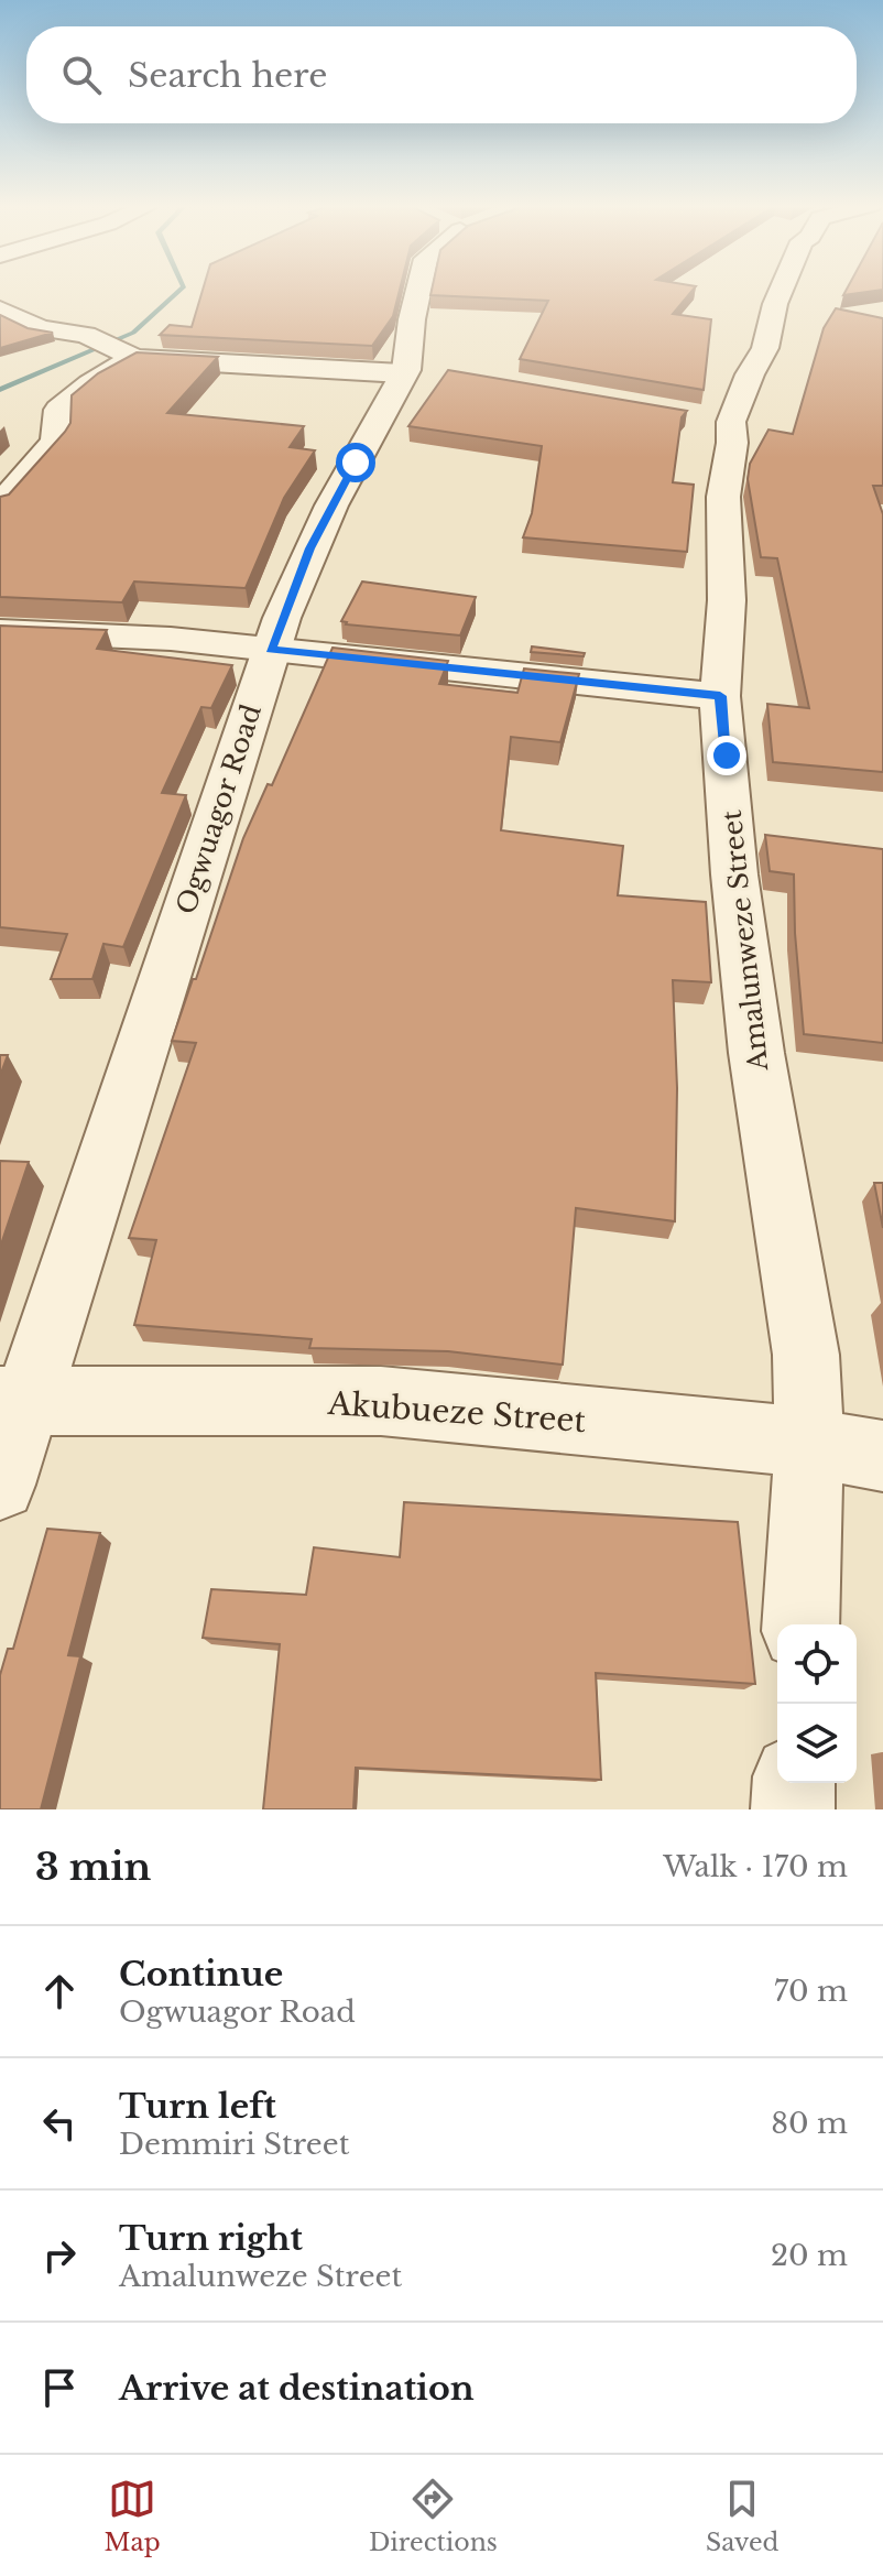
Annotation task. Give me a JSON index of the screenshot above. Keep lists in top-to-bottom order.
{
  "streets": {
    "street": ["Ogwuagor Road", "Amalunweze Street", "Akubueze Street"]
  },
  "crossings": [
    ["Ogwuagor Road", "Akubueze Street"],
    ["Amalunweze Street", "Akubueze Street"]
  ],
  "page": {
    "search": "Search here",
    "heading": ["3 min", "Walk · 170 m"],
    "list": [
      ["Continue", "Ogwuagor Road", "70 m"],
      ["Turn left", "Demmiri Street", "80 m"],
      ["Turn right", "Amalunweze Street", "20 m"],
      "Arrive at destination"
    ],
    "nav": ["Map", "Directions", "Saved"]
  }
}
